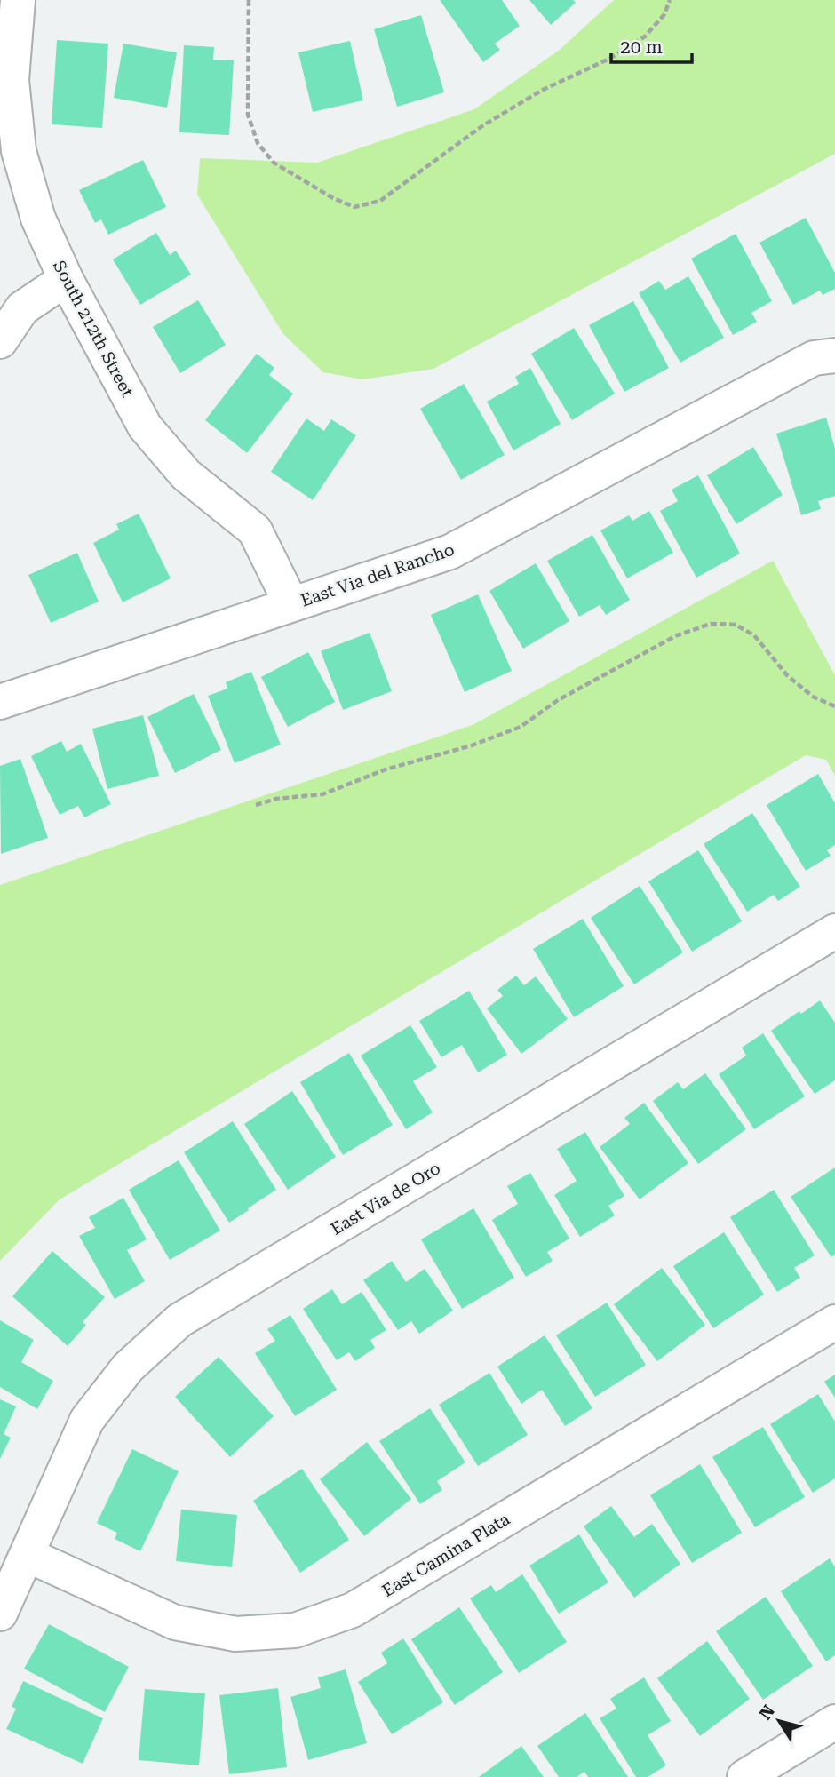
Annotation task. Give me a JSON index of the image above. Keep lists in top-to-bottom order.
{
  "streets": {
    "street": [
      "South 212th Street",
      "East Via del Rancho",
      "East Via de Oro",
      "East Camina Plata"
    ]
  },
  "crossings": [
    ["South 212th Street", "East Via del Rancho"],
    ["East Via de Oro", "East Camina Plata"]
  ],
  "scale_bar": "20 m",
  "north": "top left"
}
